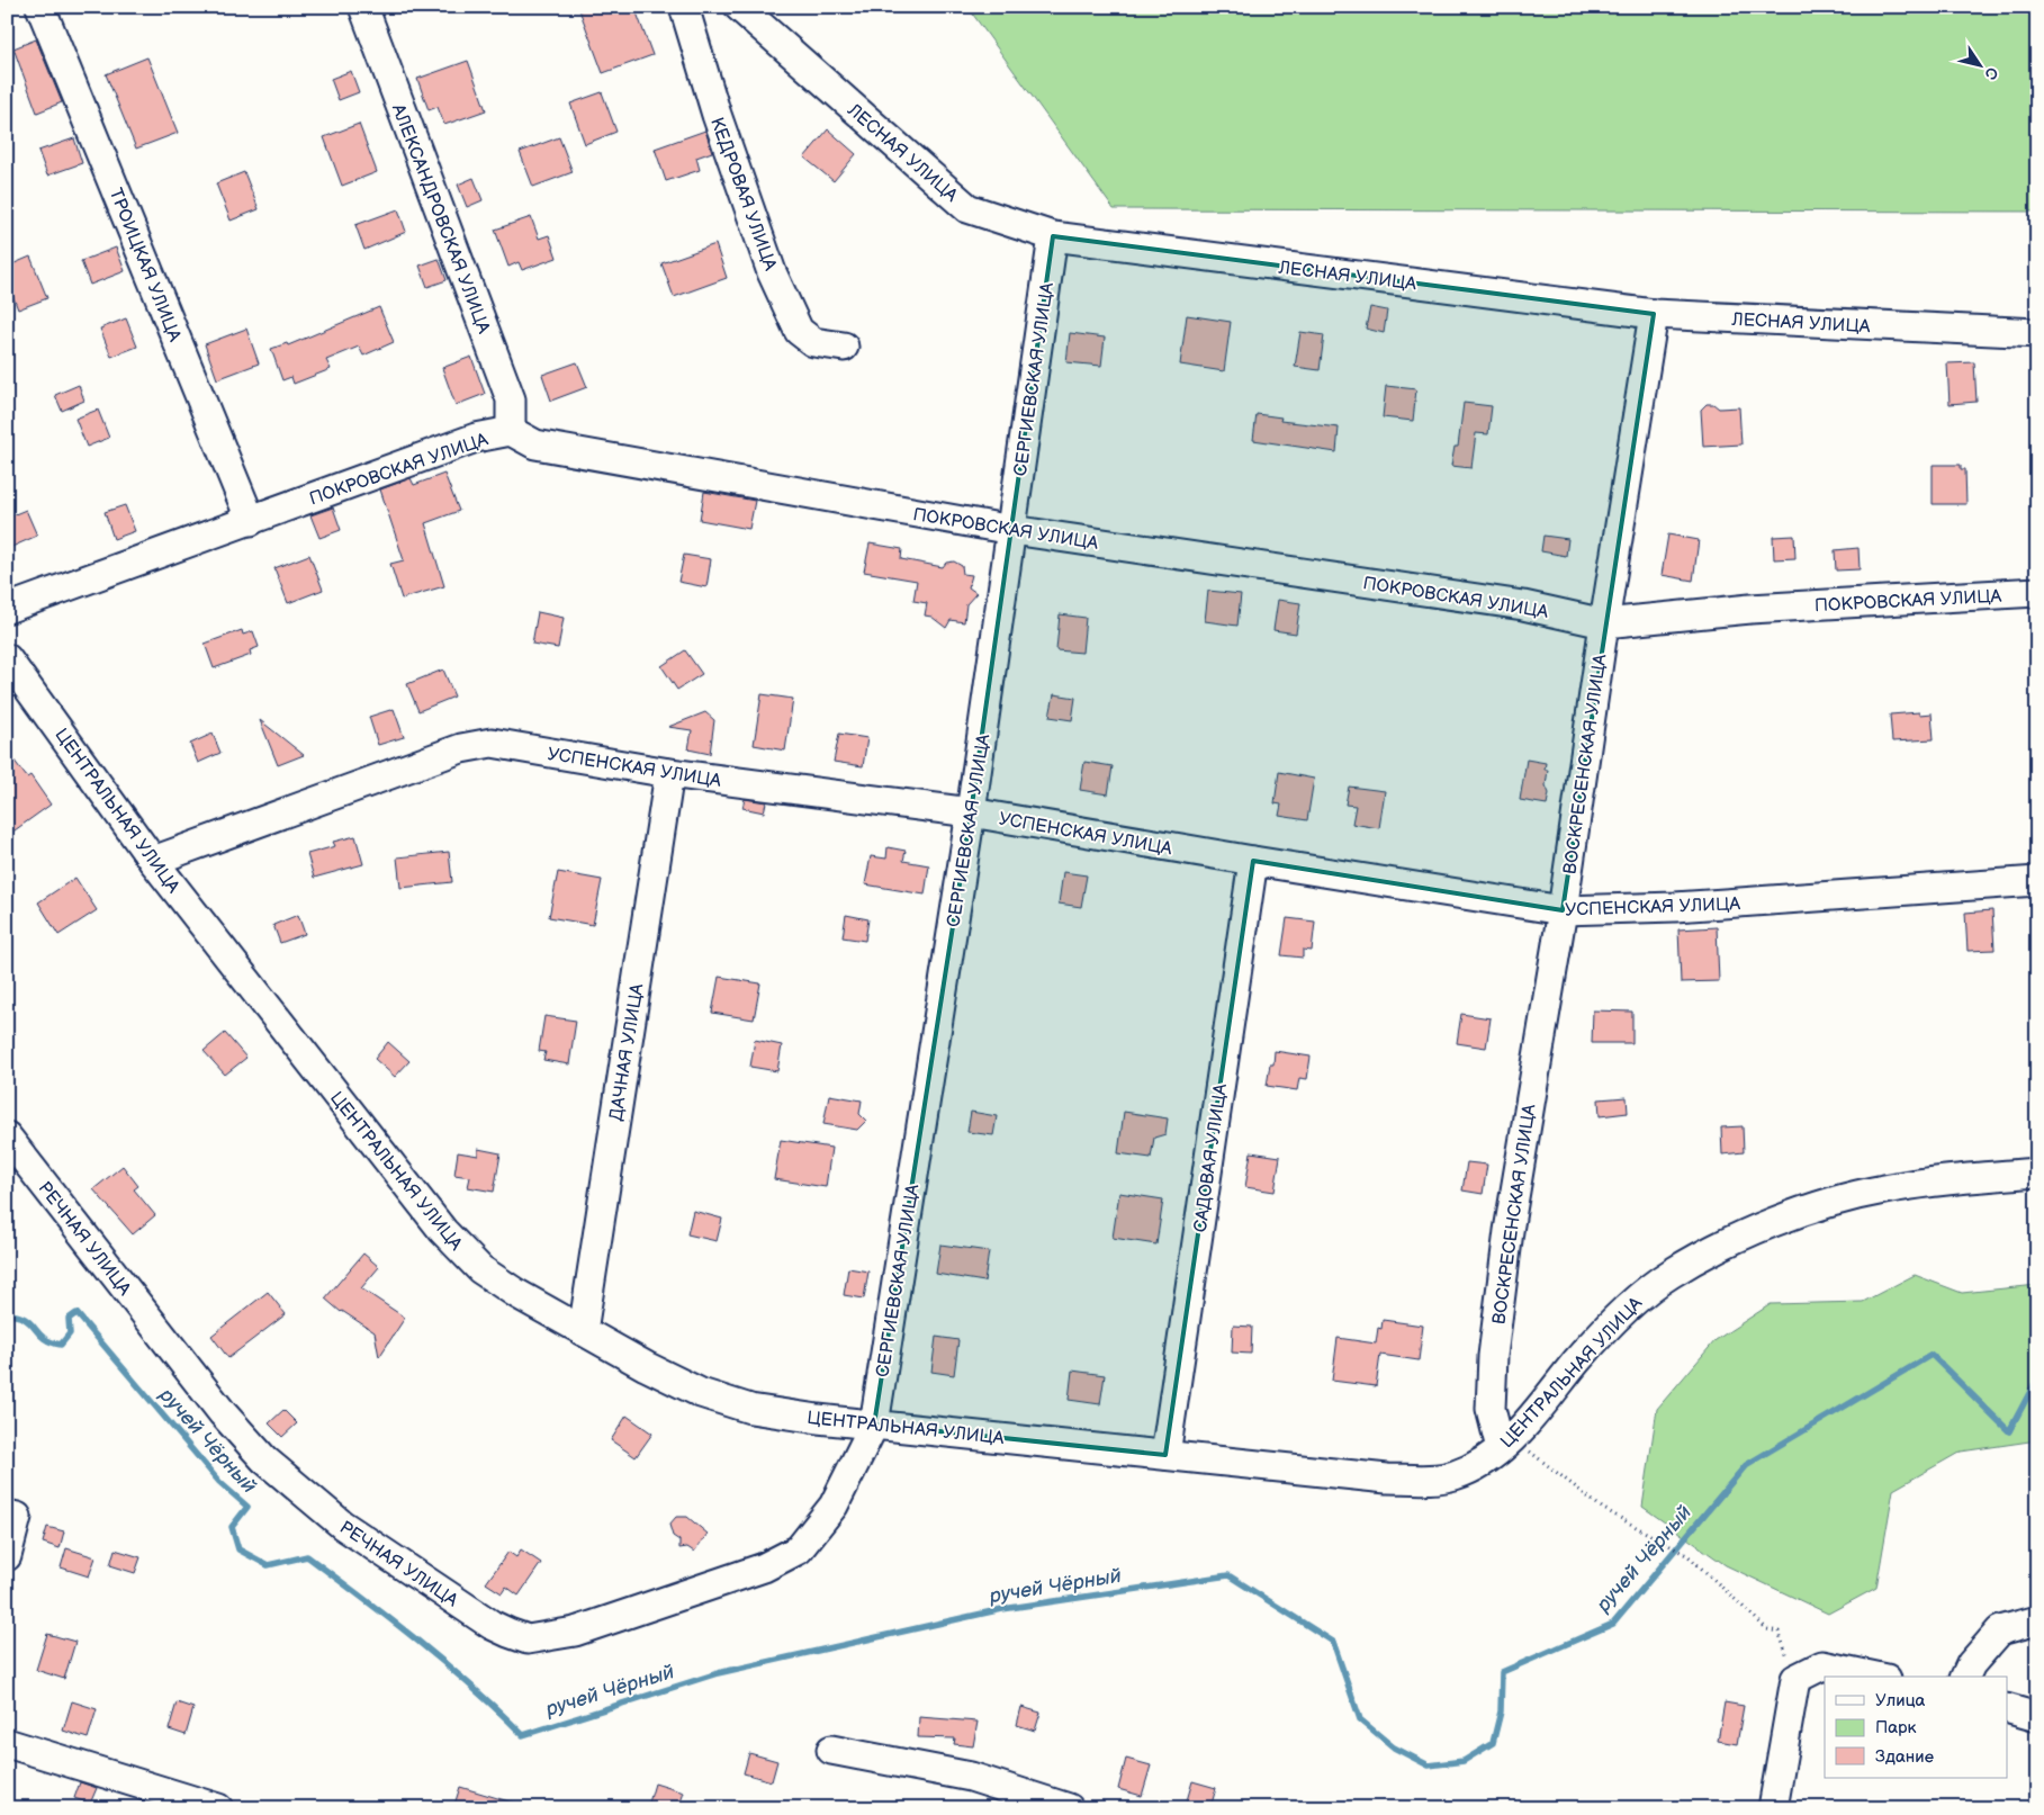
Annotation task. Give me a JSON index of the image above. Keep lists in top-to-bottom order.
{
  "streets": {
    "street": [
      "ЛЕСНАЯ УЛИЦА",
      "КЕДРОВАЯ УЛИЦА",
      "АЛЕКСАНДРОВСКАЯ УЛИЦА",
      "ТРОИЦКАЯ УЛИЦА",
      "СЕРГИЕВСКАЯ УЛИЦА",
      "ПОКРОВСКАЯ УЛИЦА",
      "ВОСКРЕСЕНСКАЯ УЛИЦА",
      "УСПЕНСКАЯ УЛИЦА",
      "ЦЕНТРАЛЬНАЯ УЛИЦА",
      "ДАЧНАЯ УЛИЦА",
      "САДОВАЯ УЛИЦА",
      "РЕЧНАЯ УЛИЦА"
    ]
  },
  "crossings": [
    ["ЛЕСНАЯ УЛИЦА", "СЕРГИЕВСКАЯ УЛИЦА"],
    ["ЛЕСНАЯ УЛИЦА", "ВОСКРЕСЕНСКАЯ УЛИЦА"],
    ["АЛЕКСАНДРОВСКАЯ УЛИЦА", "ПОКРОВСКАЯ УЛИЦА"],
    ["ТРОИЦКАЯ УЛИЦА", "ПОКРОВСКАЯ УЛИЦА"],
    ["СЕРГИЕВСКАЯ УЛИЦА", "ПОКРОВСКАЯ УЛИЦА"],
    ["СЕРГИЕВСКАЯ УЛИЦА", "УСПЕНСКАЯ УЛИЦА"],
    ["СЕРГИЕВСКАЯ УЛИЦА", "ЦЕНТРАЛЬНАЯ УЛИЦА"],
    ["СЕРГИЕВСКАЯ УЛИЦА", "РЕЧНАЯ УЛИЦА"],
    ["ПОКРОВСКАЯ УЛИЦА", "ВОСКРЕСЕНСКАЯ УЛИЦА"],
    ["ВОСКРЕСЕНСКАЯ УЛИЦА", "УСПЕНСКАЯ УЛИЦА"],
    ["ВОСКРЕСЕНСКАЯ УЛИЦА", "ЦЕНТРАЛЬНАЯ УЛИЦА"],
    ["УСПЕНСКАЯ УЛИЦА", "ЦЕНТРАЛЬНАЯ УЛИЦА"],
    ["УСПЕНСКАЯ УЛИЦА", "ДАЧНАЯ УЛИЦА"],
    ["УСПЕНСКАЯ УЛИЦА", "САДОВАЯ УЛИЦА"],
    ["ЦЕНТРАЛЬНАЯ УЛИЦА", "ДАЧНАЯ УЛИЦА"],
    ["ЦЕНТРАЛЬНАЯ УЛИЦА", "САДОВАЯ УЛИЦА"],
    ["ЦЕНТРАЛЬНАЯ УЛИЦА", "РЕЧНАЯ УЛИЦА"]
  ],
  "water": ["ручей Чёрный"],
  "legend": ["Улица", "Парк", "Здание"],
  "north": "bottom right"
}
